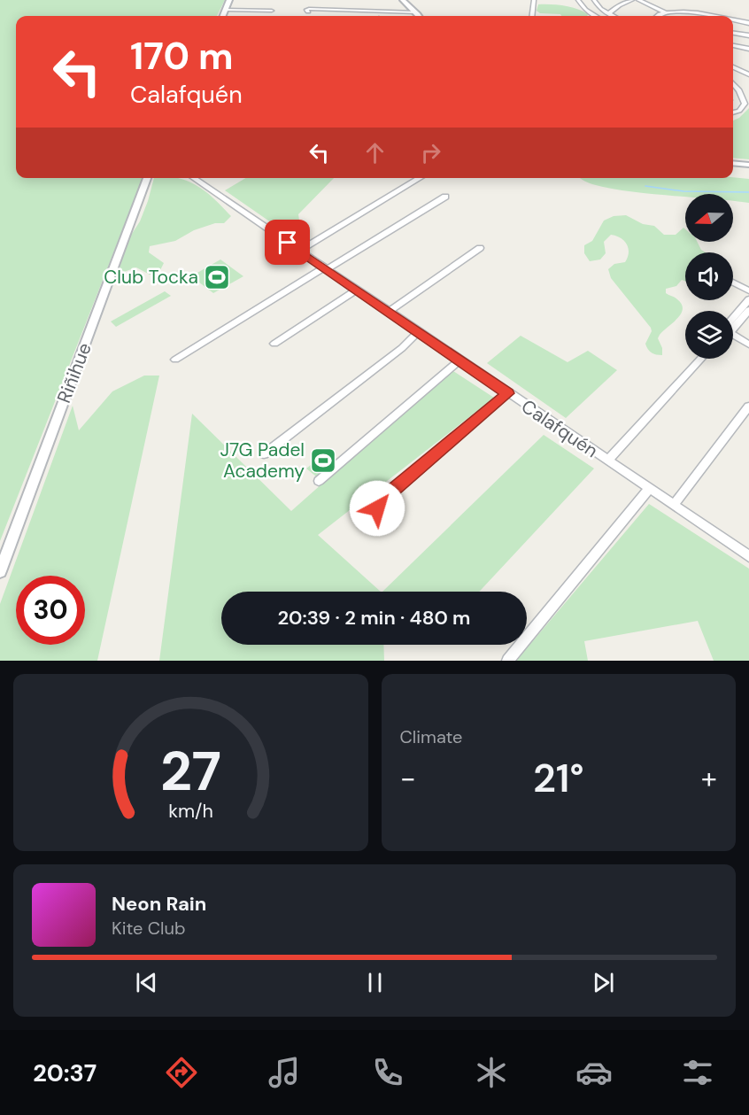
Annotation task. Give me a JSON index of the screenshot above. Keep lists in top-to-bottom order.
{
  "streets": {
    "street": ["Riñihue", "Calafquén"]
  },
  "places": {
    "sports": ["Club Tocka", "J7G Padel Academy"]
  },
  "north": "left",
  "page": {
    "turn": ["170 m", "Calafquén"],
    "limit": "30",
    "trip": "20:39 · 2 min · 480 m",
    "tile": "Climate",
    "heat": ["−", "21°", "+"],
    "song": ["Neon Rain", "Kite Club"],
    "tabs": "20:37",
    "gauge": ["27", "km/h"]
  }
}
